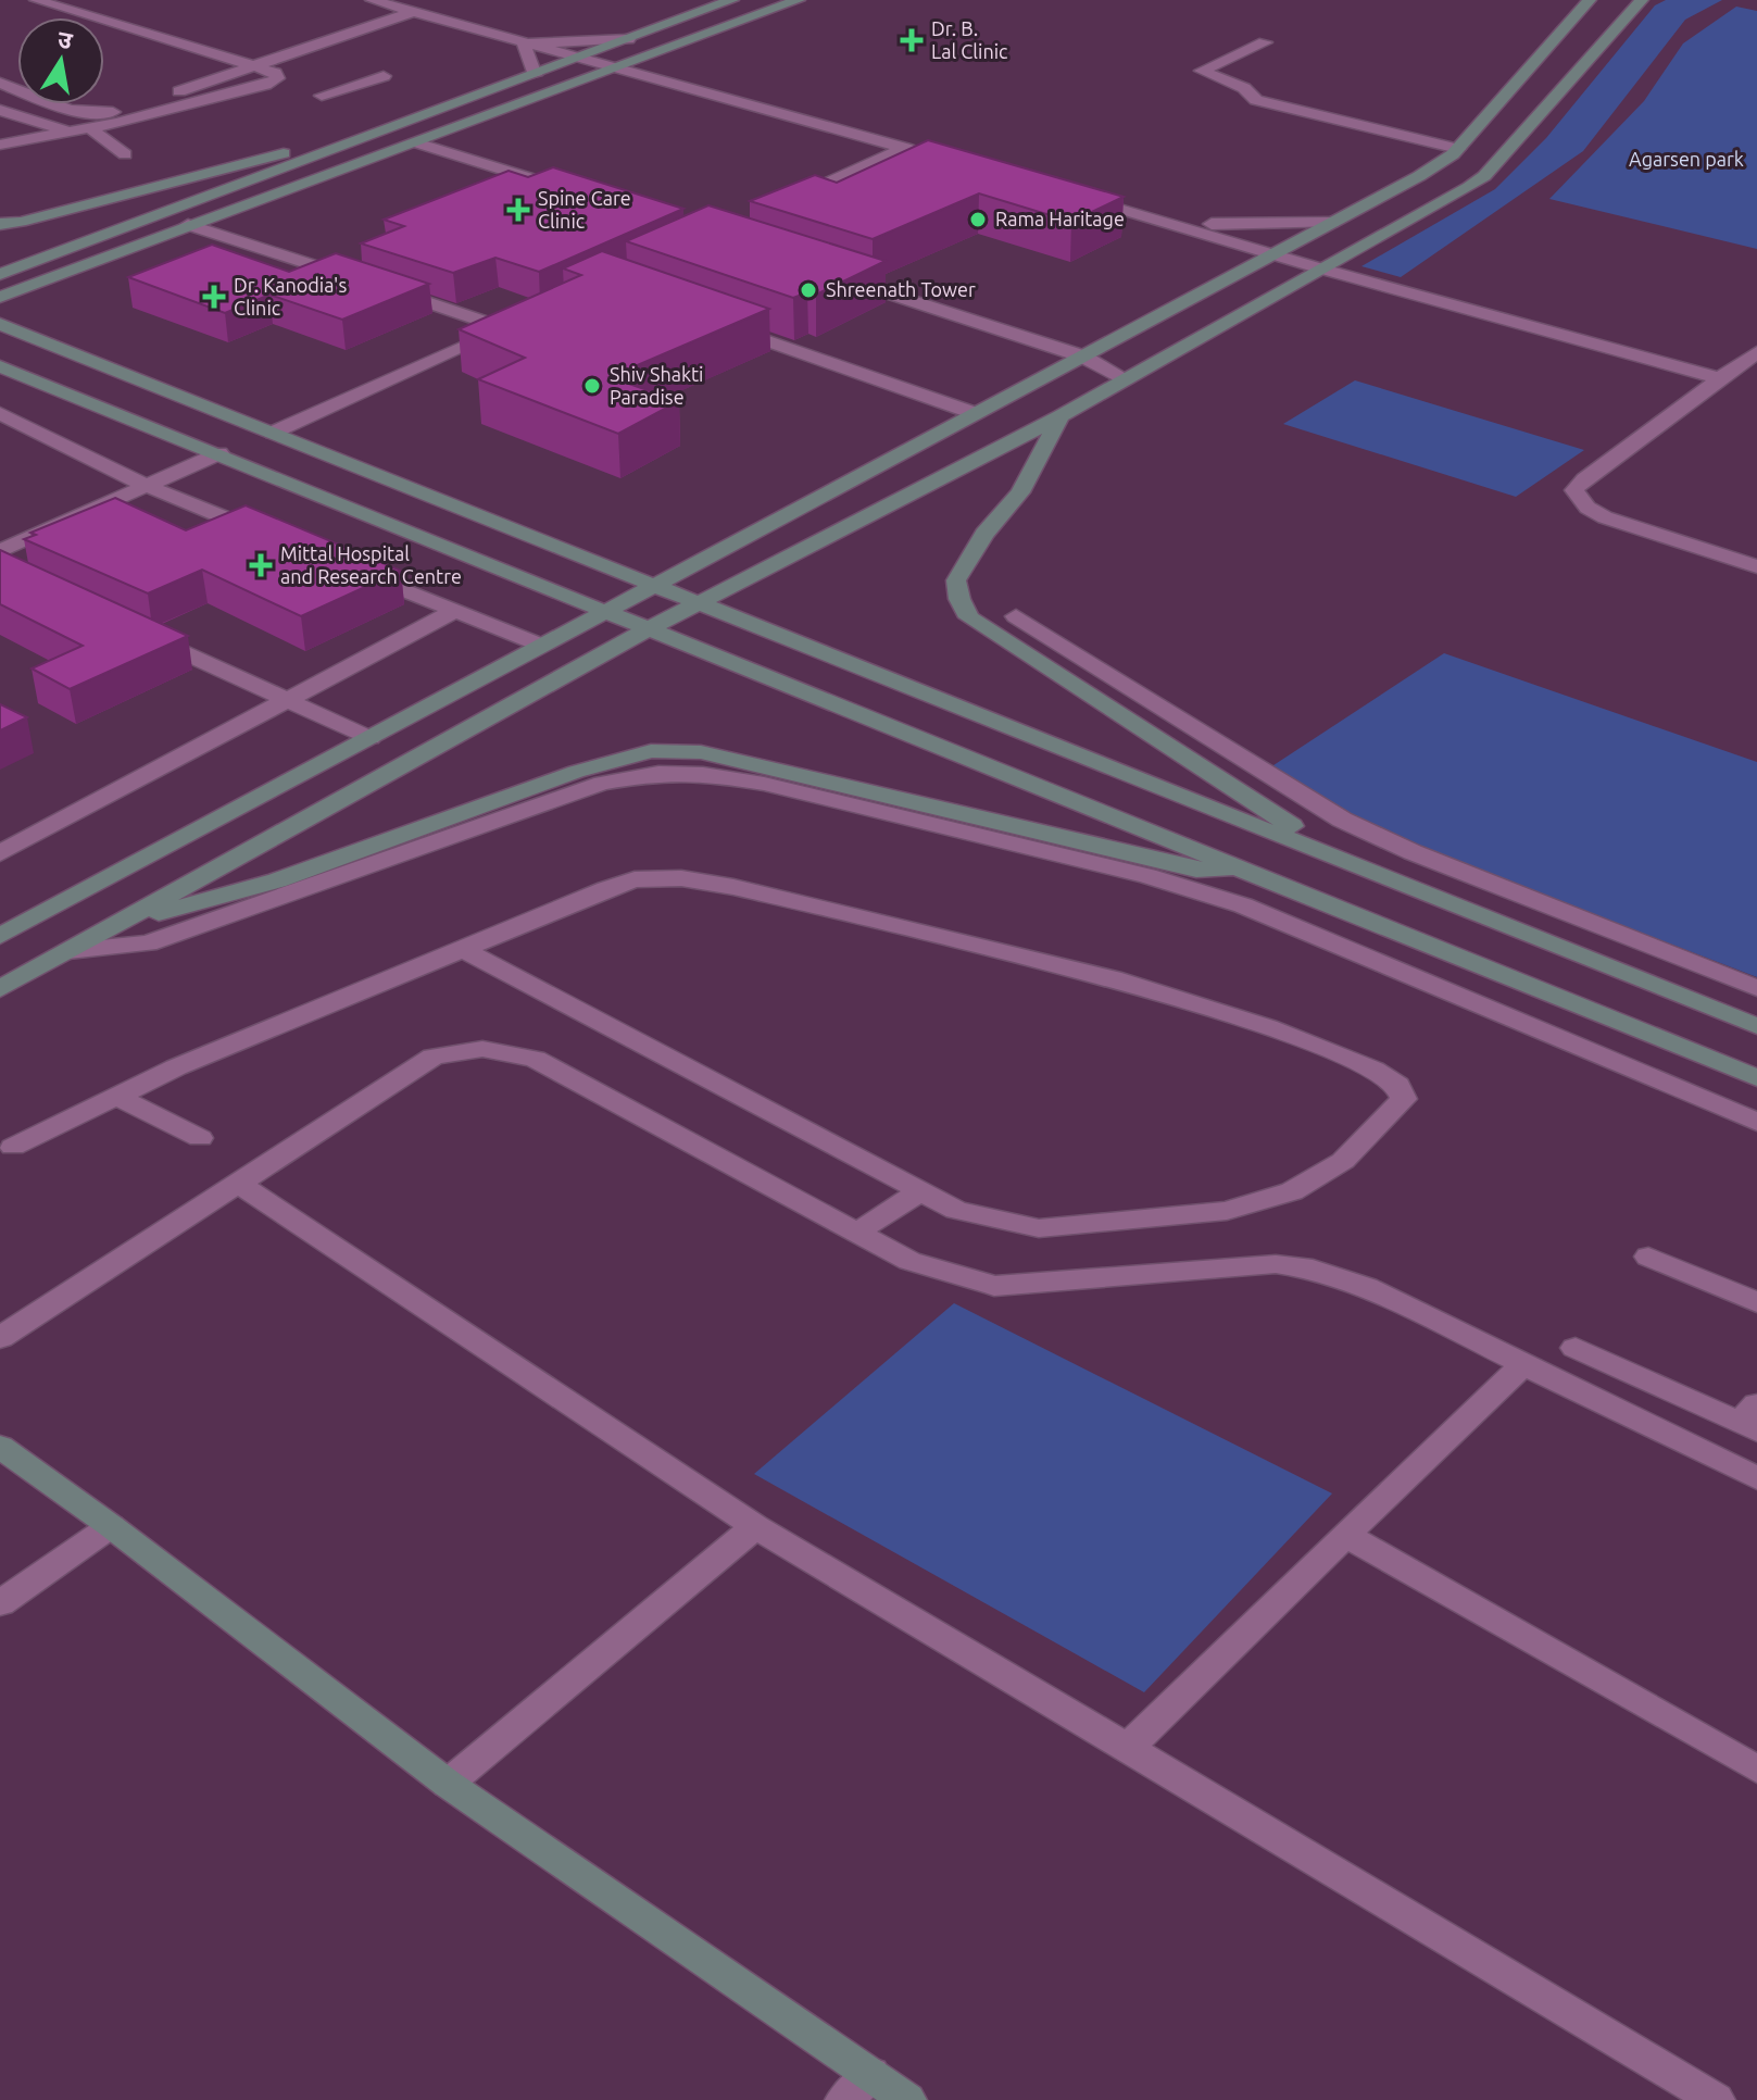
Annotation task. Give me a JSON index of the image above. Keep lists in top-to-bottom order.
{
  "parks": ["Agarsen park"],
  "places": {
    "health": [
      "Dr. B. Lal Clinic",
      "Spine Care Clinic",
      "Dr. Kanodia's Clinic",
      "Mittal Hospital and Research Centre"
    ],
    "other": ["Rama Haritage", "Shreenath Tower", "Shiv Shakti Paradise"]
  },
  "north": "top"
}
